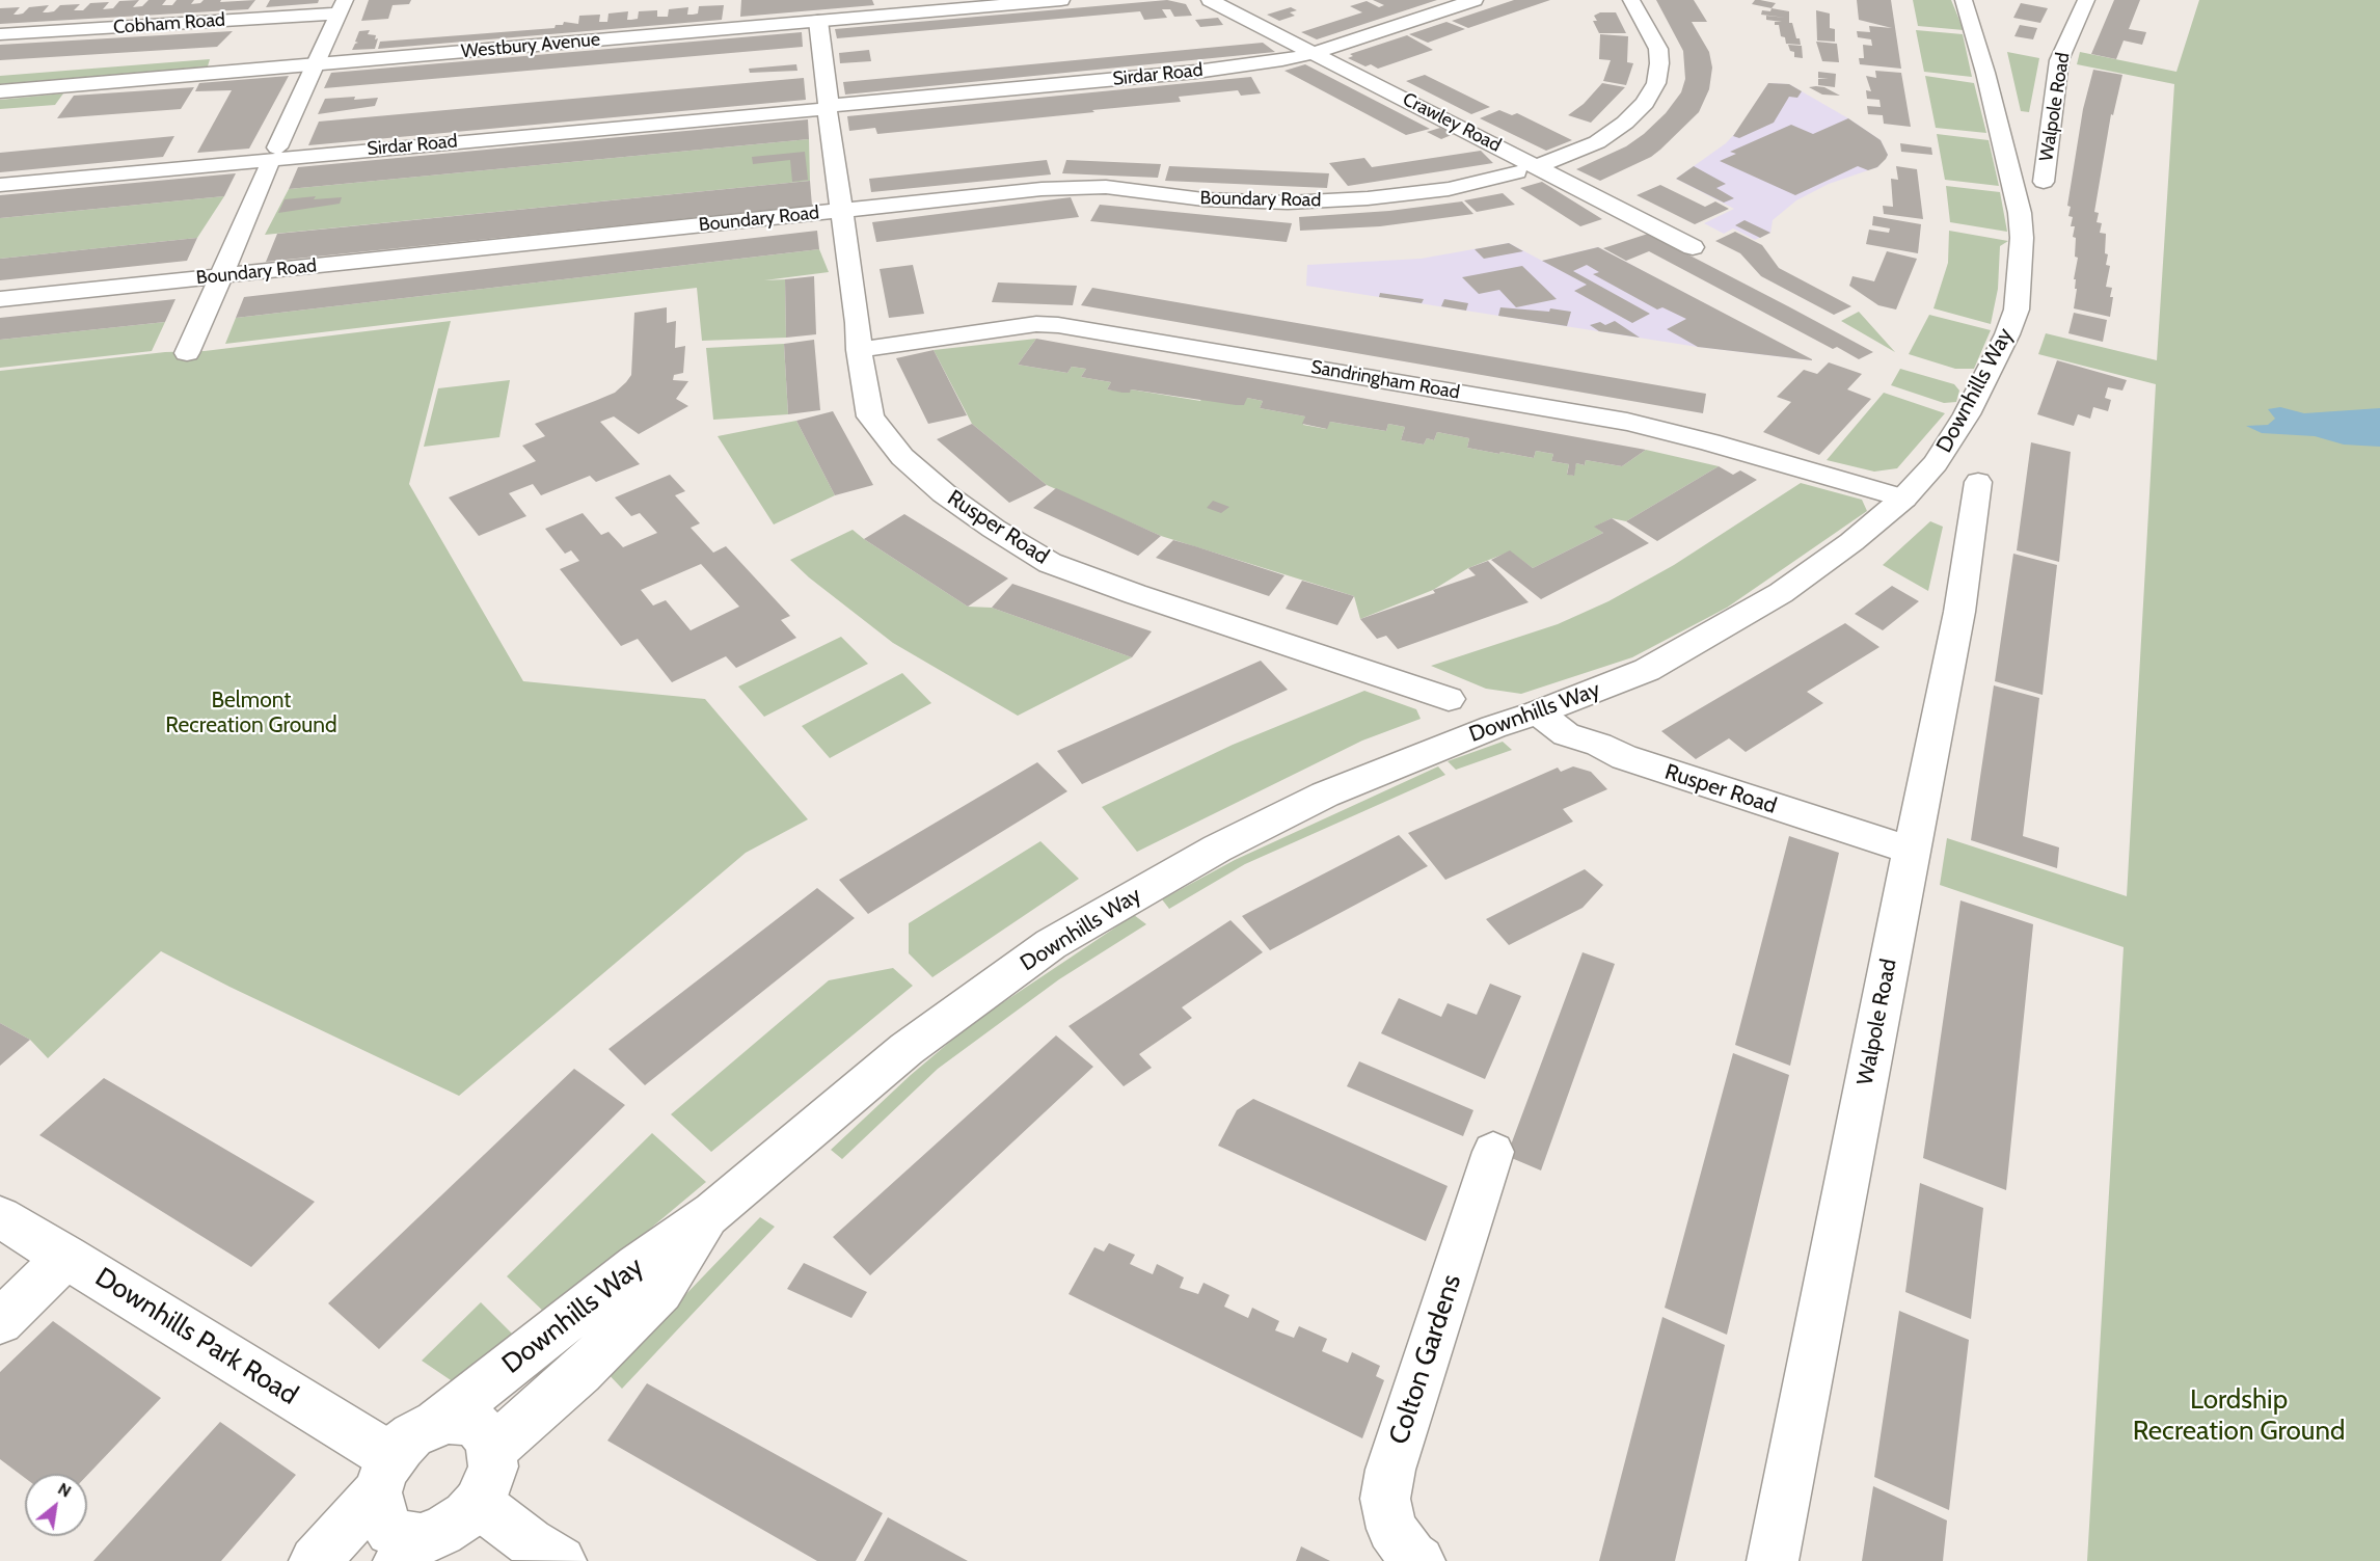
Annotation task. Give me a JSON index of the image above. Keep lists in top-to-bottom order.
{
  "streets": {
    "street": [
      "Cobham Road",
      "Westbury Avenue",
      "Sirdar Road",
      "Walpole Road",
      "Crawley Road",
      "Boundary Road",
      "Sandringham Road",
      "Downhills Way",
      "Rusper Road",
      "Downhills Park Road",
      "Colton Gardens"
    ]
  },
  "crossings": [
    ["Westbury Avenue", "Rusper Road"],
    ["Sirdar Road", "Crawley Road"],
    ["Sirdar Road", "Rusper Road"],
    ["Walpole Road", "Rusper Road"],
    ["Boundary Road", "Rusper Road"],
    ["Sandringham Road", "Downhills Way"],
    ["Sandringham Road", "Rusper Road"],
    ["Downhills Way", "Rusper Road"],
    ["Downhills Way", "Downhills Park Road"]
  ],
  "parks": ["Belmont Recreation Ground", "Lordship Recreation Ground"],
  "north": "top right"
}
